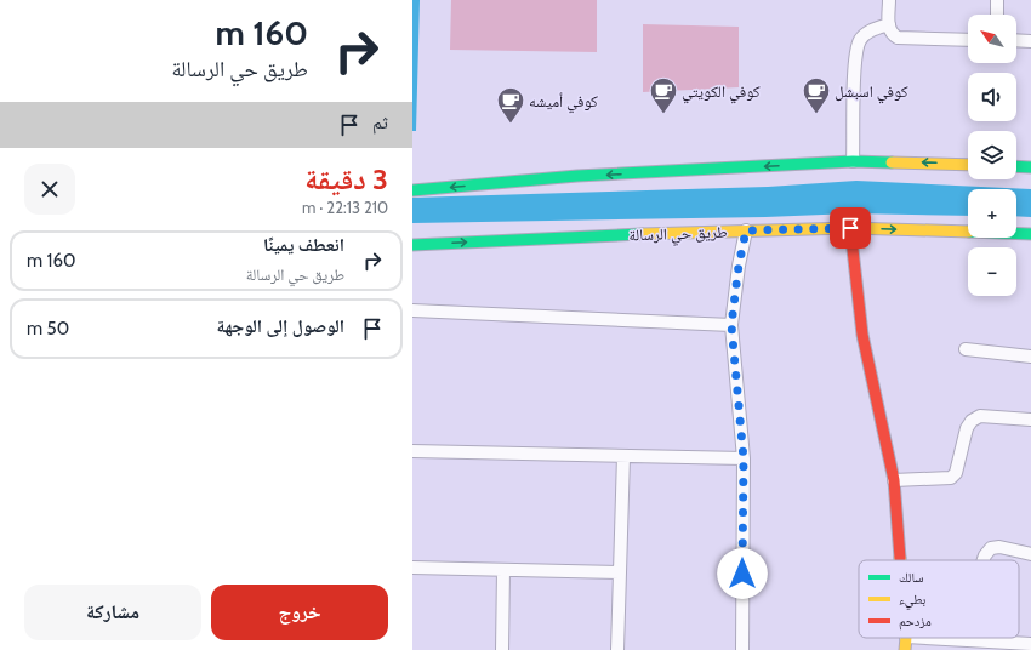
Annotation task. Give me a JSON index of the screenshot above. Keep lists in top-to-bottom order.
{
  "streets": {
    "main road": ["طريق حي الرسالة"]
  },
  "places": {
    "cafe": ["كوفي الكويتي", "كوفي اسبشل", "كوفي أميشه"]
  },
  "legend": ["سالك", "بطيء", "مزدحم"],
  "north": "top left",
  "page": {
    "turn": ["160 m", "طريق حي الرسالة"],
    "map_buttons": ["+", "−"],
    "then": "ثم",
    "heading": ["3 دقيقة", "210 m · 22:13"],
    "list": [
      {
        "name": "انعطف يمينًا",
        "note": "طريق حي الرسالة",
        "value": "160 m"
      },
      {
        "name": "الوصول إلى الوجهة",
        "value": "50 m"
      }
    ],
    "buttons": ["خروج", "مشاركة"]
  }
}
